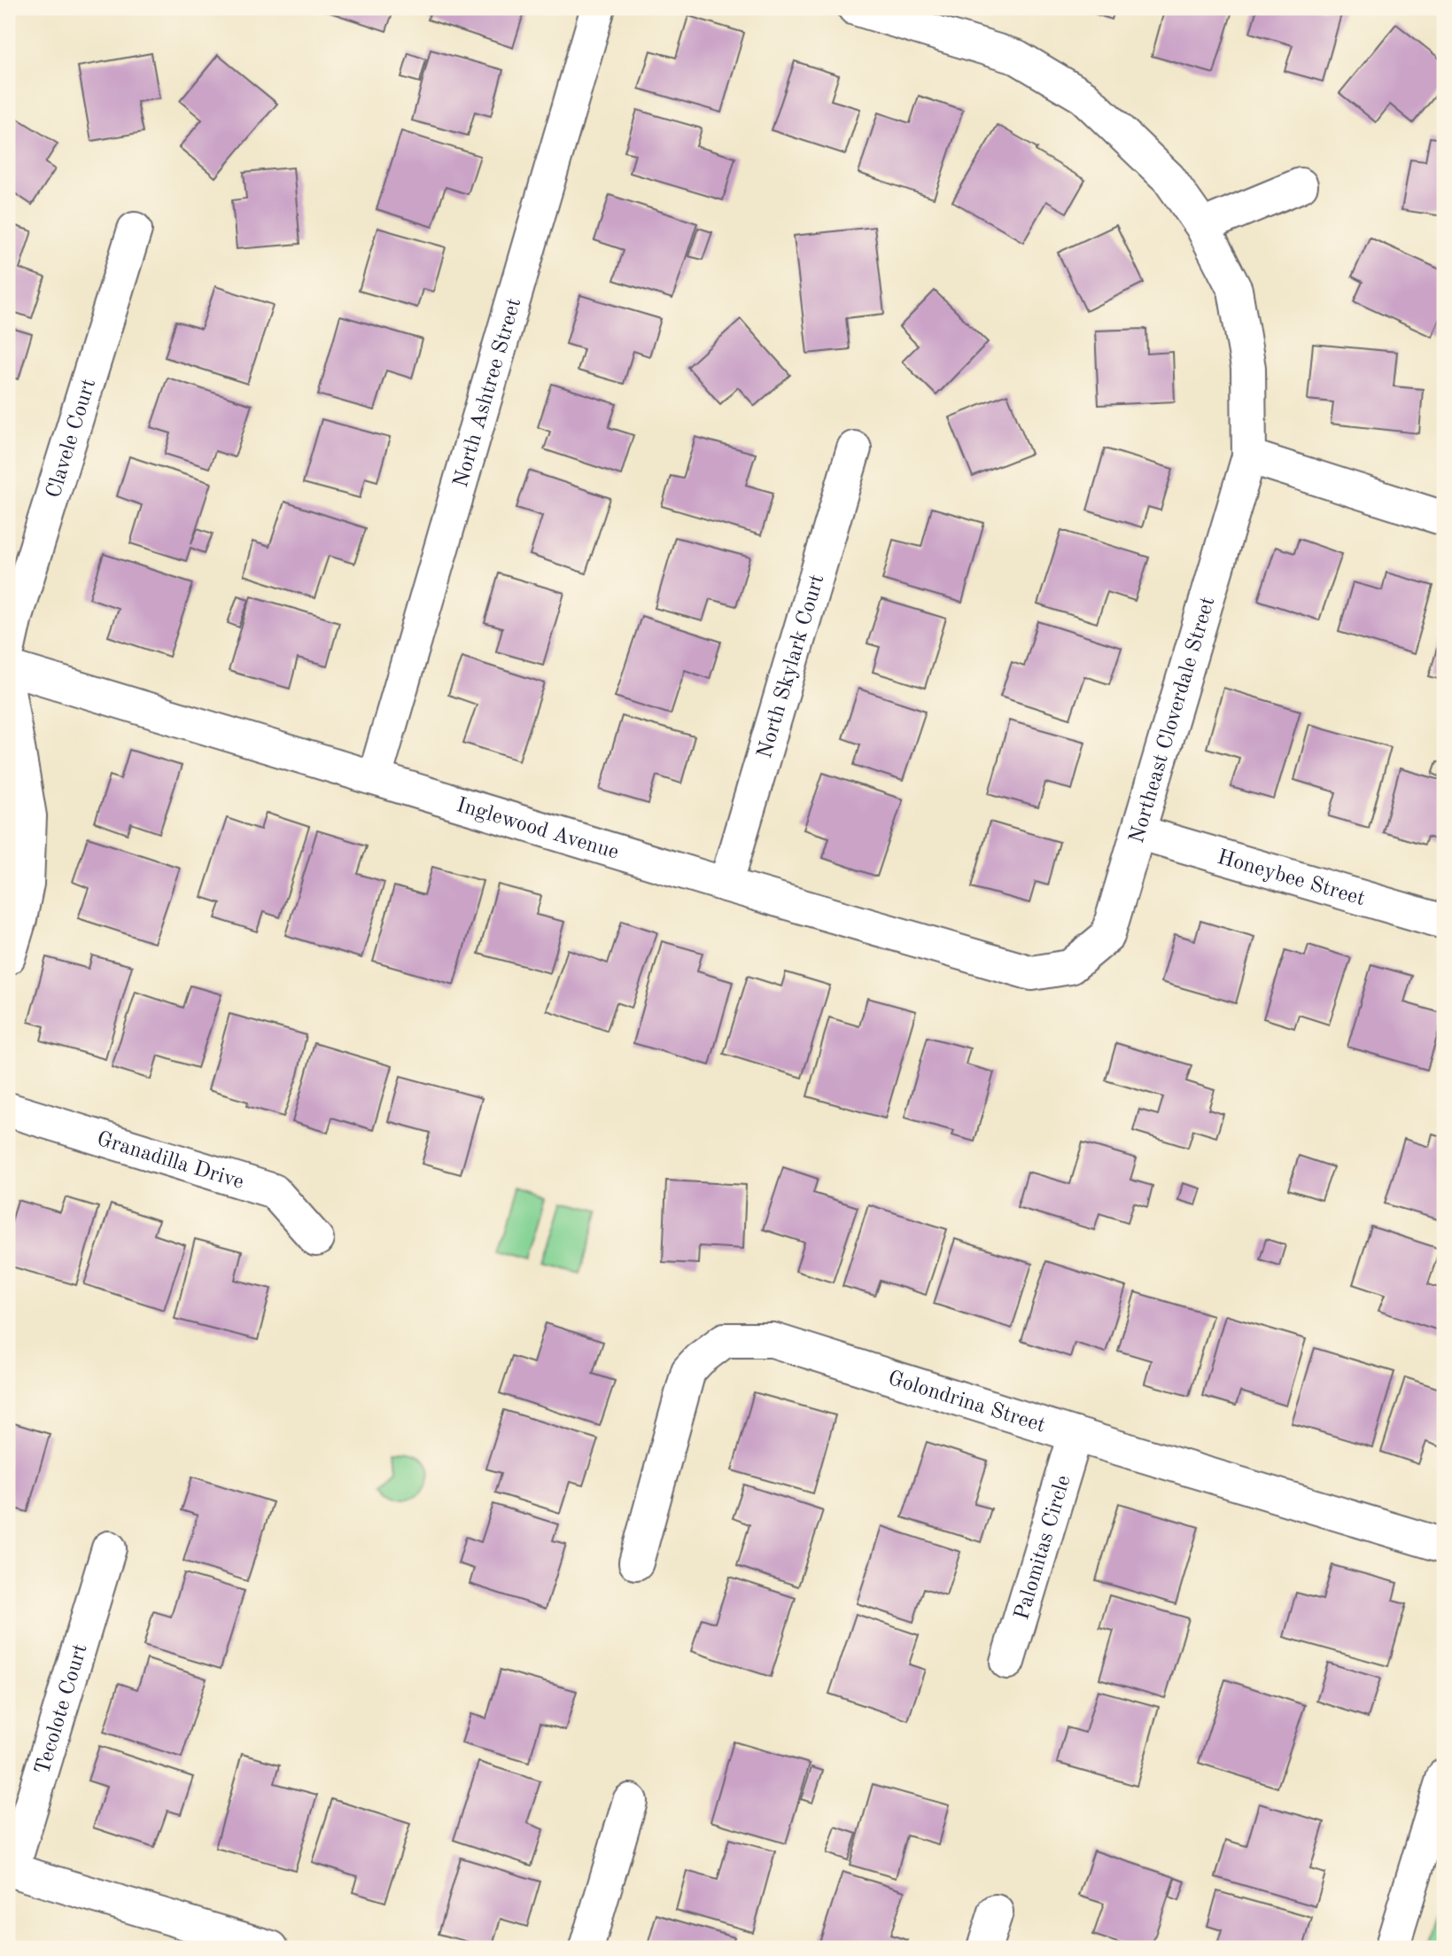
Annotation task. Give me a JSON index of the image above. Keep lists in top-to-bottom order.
{
  "streets": {
    "street": [
      "North Ashtree Street",
      "Clavele Court",
      "North Skylark Court",
      "Northeast Cloverdale Street",
      "Inglewood Avenue",
      "Honeybee Street",
      "Granadilla Drive",
      "Golondrina Street",
      "Palomitas Circle",
      "Tecolote Court"
    ]
  },
  "crossings": [
    ["North Ashtree Street", "Inglewood Avenue"],
    ["North Skylark Court", "Inglewood Avenue"],
    ["Northeast Cloverdale Street", "Inglewood Avenue"],
    ["Northeast Cloverdale Street", "Honeybee Street"],
    ["Golondrina Street", "Palomitas Circle"]
  ]
}
